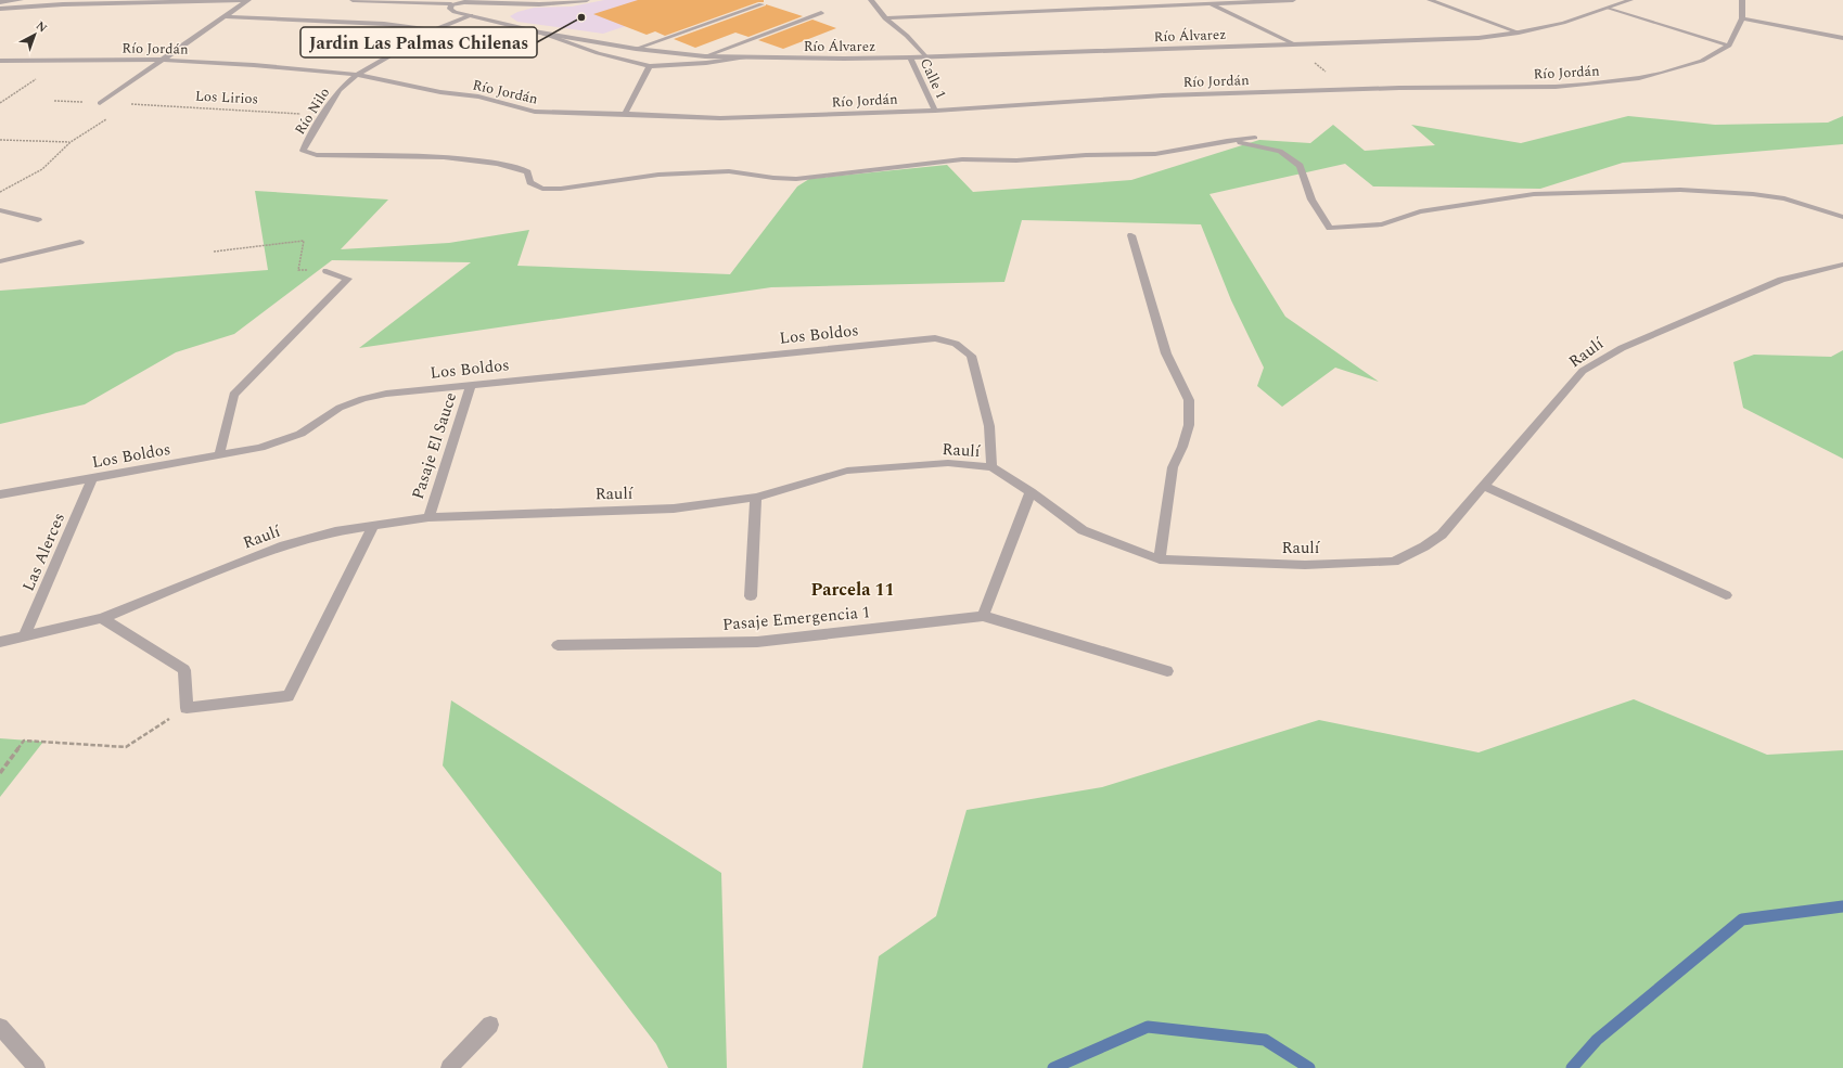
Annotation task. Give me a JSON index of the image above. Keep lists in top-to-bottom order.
{
  "streets": {
    "street": [
      "Río Álvarez",
      "Río Jordán",
      "Calle 1",
      "Río Nilo",
      "Los Boldos",
      "Raulí",
      "Pasaje El Sauce",
      "Las Alerces",
      "Pasaje Emergencia 1"
    ],
    "path": ["Los Lirios"]
  },
  "crossings": [
    ["Río Álvarez", "Calle 1"],
    ["Río Álvarez", "Río Nilo"],
    ["Río Jordán", "Calle 1"],
    ["Río Jordán", "Río Nilo"],
    ["Los Lirios", "Río Nilo"],
    ["Los Boldos", "Raulí"],
    ["Los Boldos", "Pasaje El Sauce"],
    ["Los Boldos", "Las Alerces"],
    ["Raulí", "Pasaje El Sauce"],
    ["Raulí", "Las Alerces"]
  ],
  "districts": ["Parcela 11"],
  "places": ["Jardin Las Palmas Chilenas"],
  "north": "top right"
}
